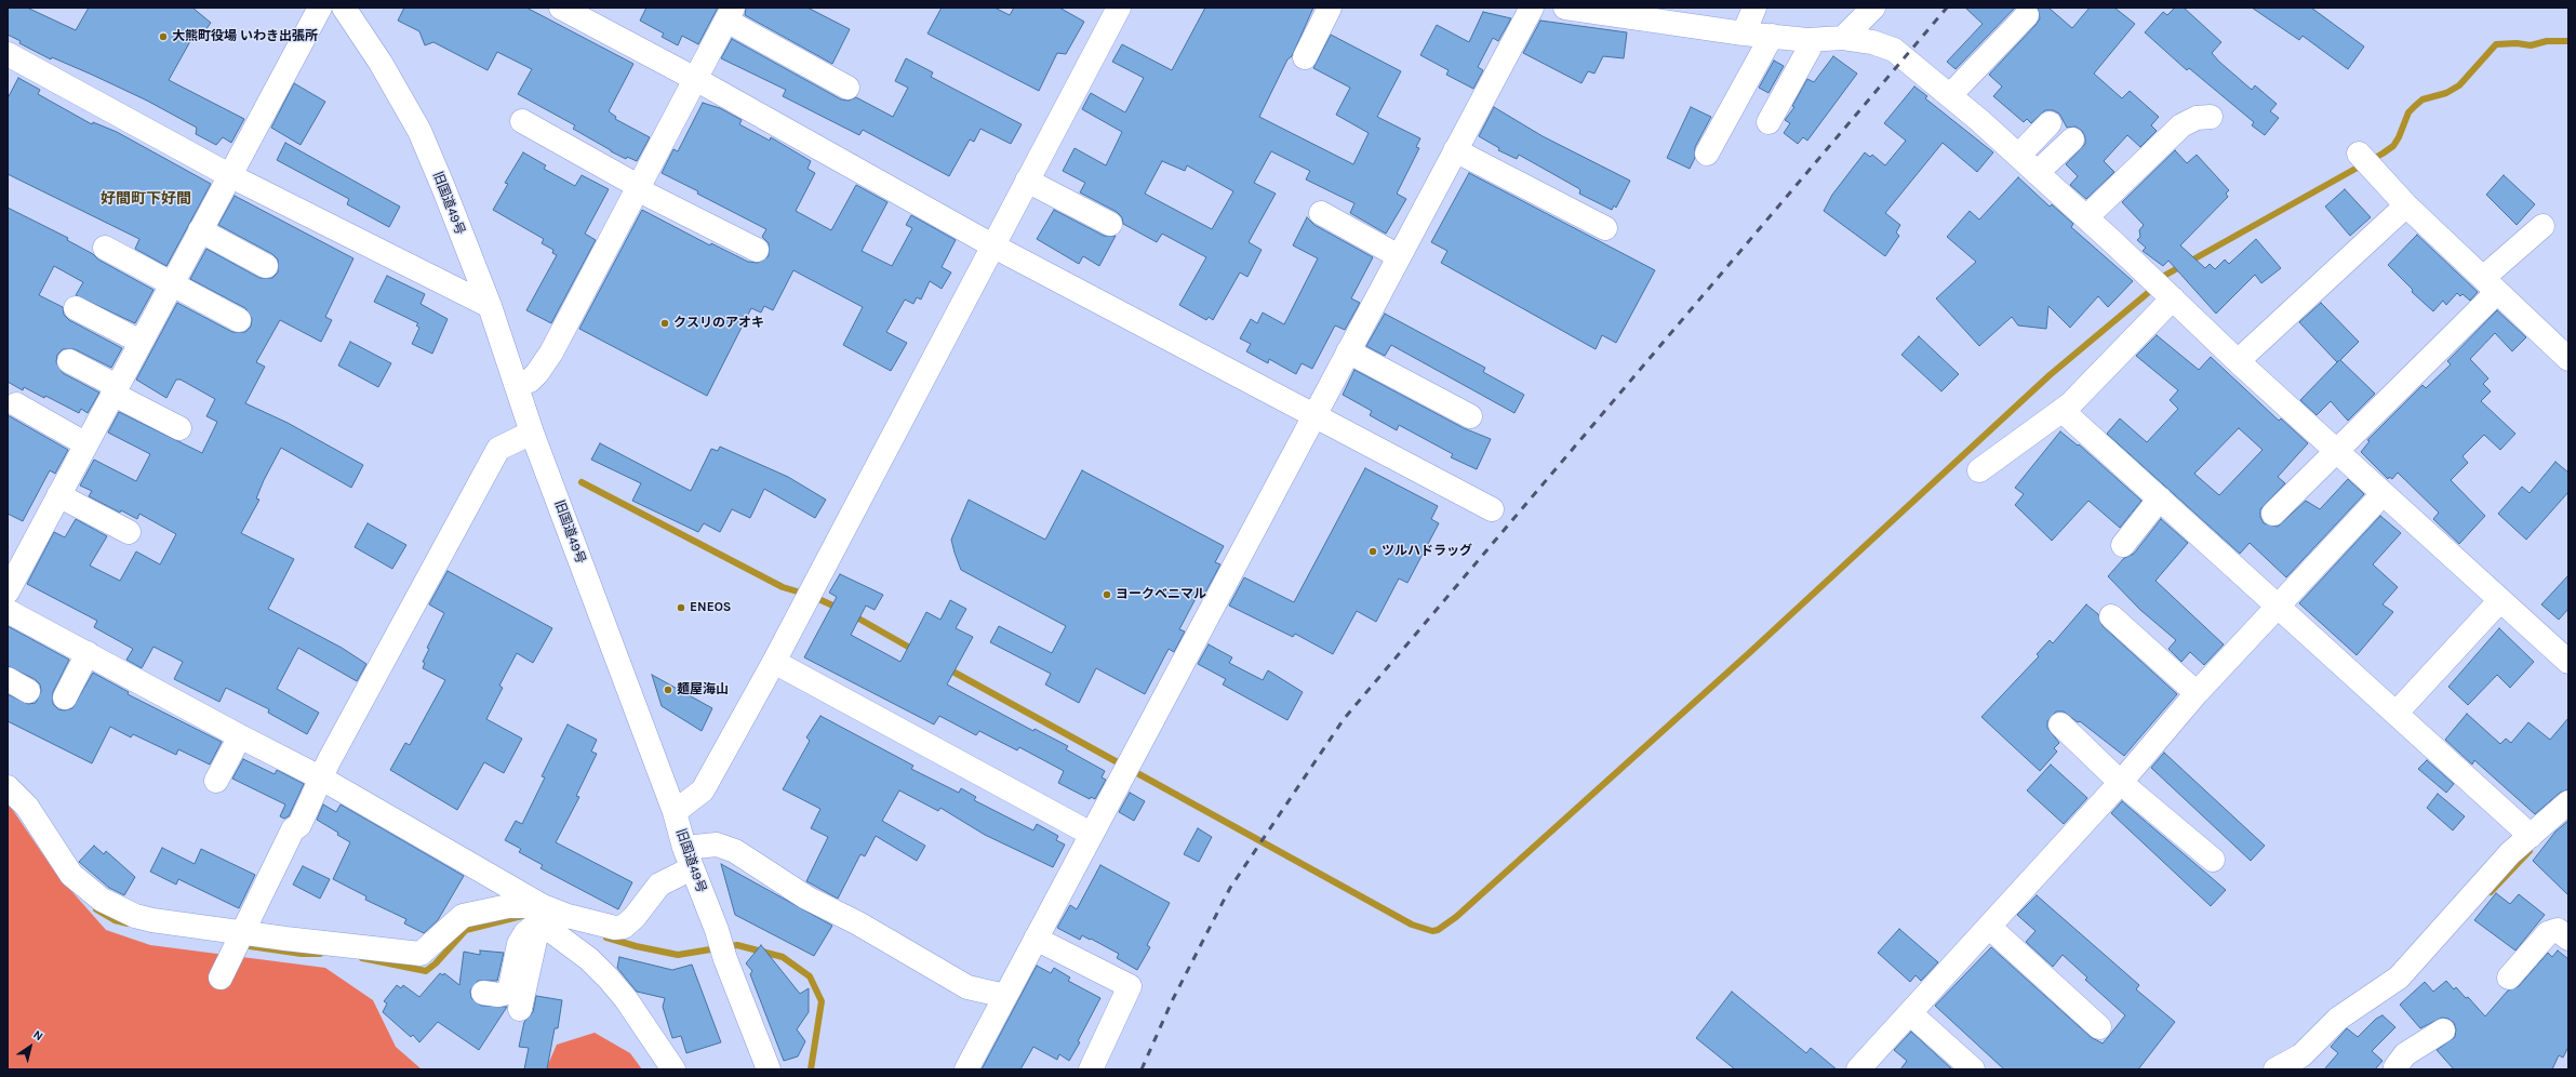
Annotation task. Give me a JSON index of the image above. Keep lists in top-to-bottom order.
{
  "streets": {
    "street": ["旧国道49号"]
  },
  "districts": ["好間町下好間"],
  "places": [
    "大熊町役場 いわき出張所",
    "クスリのアオキ",
    "ツルハドラッグ",
    "ヨークベニマル",
    "ENEOS",
    "麺屋海山"
  ],
  "north": "top right"
}
